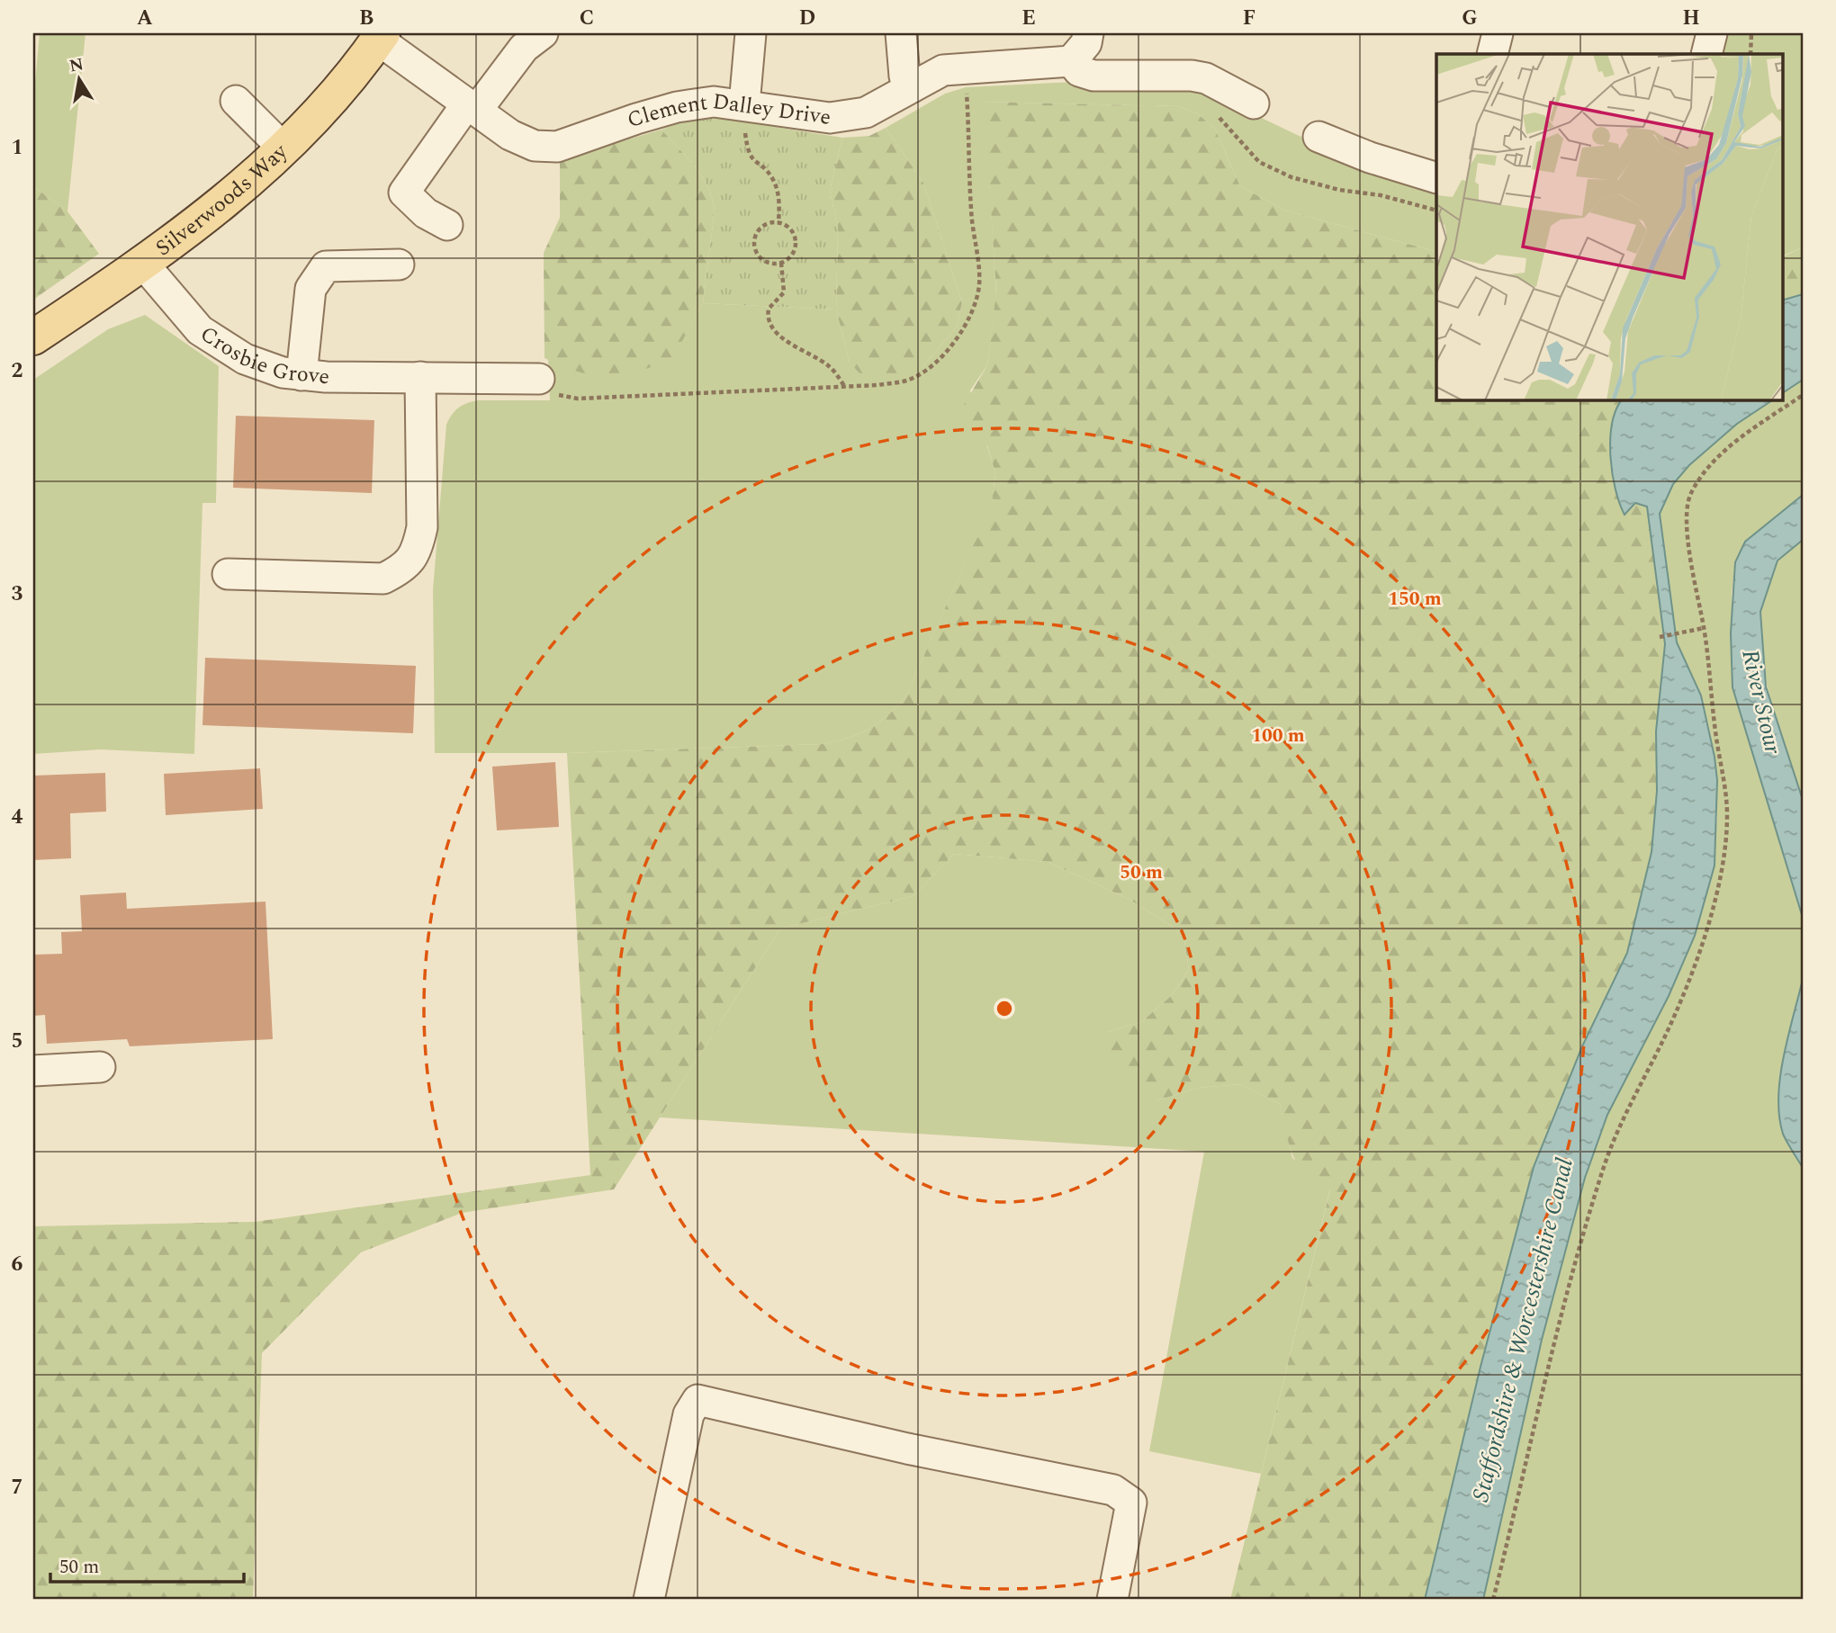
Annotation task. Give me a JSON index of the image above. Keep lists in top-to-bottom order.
{
  "streets": {
    "main road": ["Silverwoods Way"],
    "street": ["Clement Dalley Drive", "Crosbie Grove"]
  },
  "crossings": [
    ["Clement Dalley Drive", "Silverwoods Way"],
    ["Silverwoods Way", "Crosbie Grove"]
  ],
  "water": ["River Stour", "Staffordshire & Worcestershire Canal"],
  "scale_bar": "50 m",
  "north": "top",
  "grid": {
    "columns": [
      "A",
      "B",
      "C",
      "D",
      "E",
      "F",
      "G",
      "H"
    ],
    "rows": [
      "1",
      "2",
      "3",
      "4",
      "5",
      "6",
      "7"
    ]
  },
  "rings": ["150 m", "100 m", "50 m"]
}
